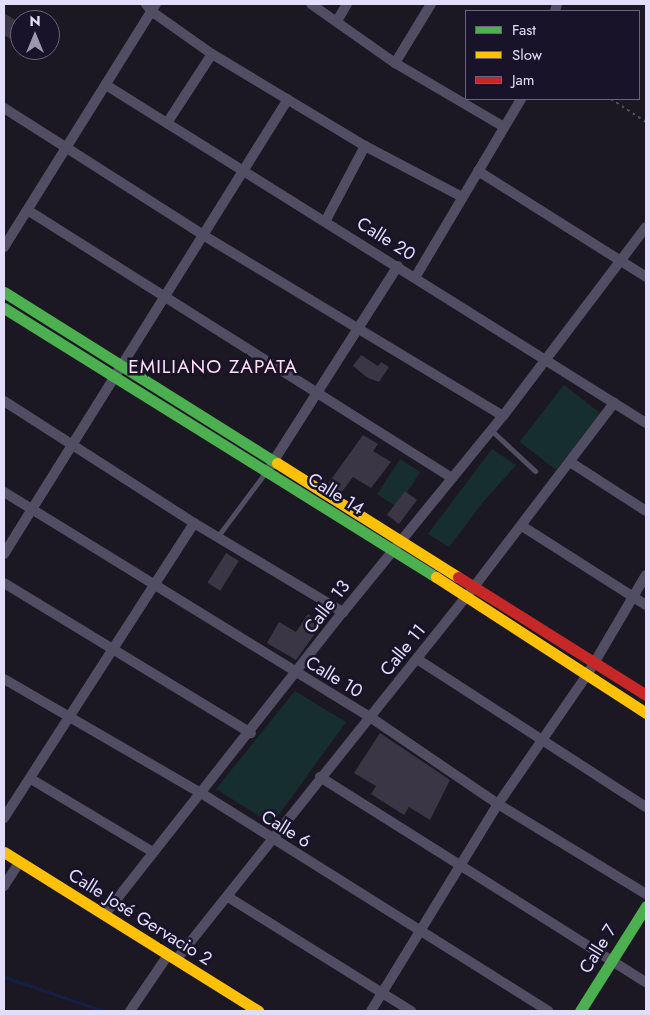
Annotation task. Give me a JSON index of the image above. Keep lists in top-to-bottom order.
{
  "streets": {
    "main road": ["Calle 14", "Calle José Gervacio 2", "Calle 7"],
    "street": [
      "Calle 20",
      "Calle 13",
      "Calle 11",
      "Calle 10",
      "Calle 6"
    ]
  },
  "crossings": [
    ["Calle 20", "Calle 13"],
    ["Calle 20", "Calle 11"],
    ["Calle 14", "Calle 13"],
    ["Calle 14", "Calle 11"],
    ["Calle 13", "Calle 10"],
    ["Calle 13", "Calle 6"],
    ["Calle 13", "Calle José Gervacio 2"],
    ["Calle 11", "Calle 10"],
    ["Calle 11", "Calle 6"],
    ["Calle 11", "Calle José Gervacio 2"]
  ],
  "districts": ["EMILIANO ZAPATA"],
  "legend": ["Fast", "Slow", "Jam"],
  "north": "top"
}
